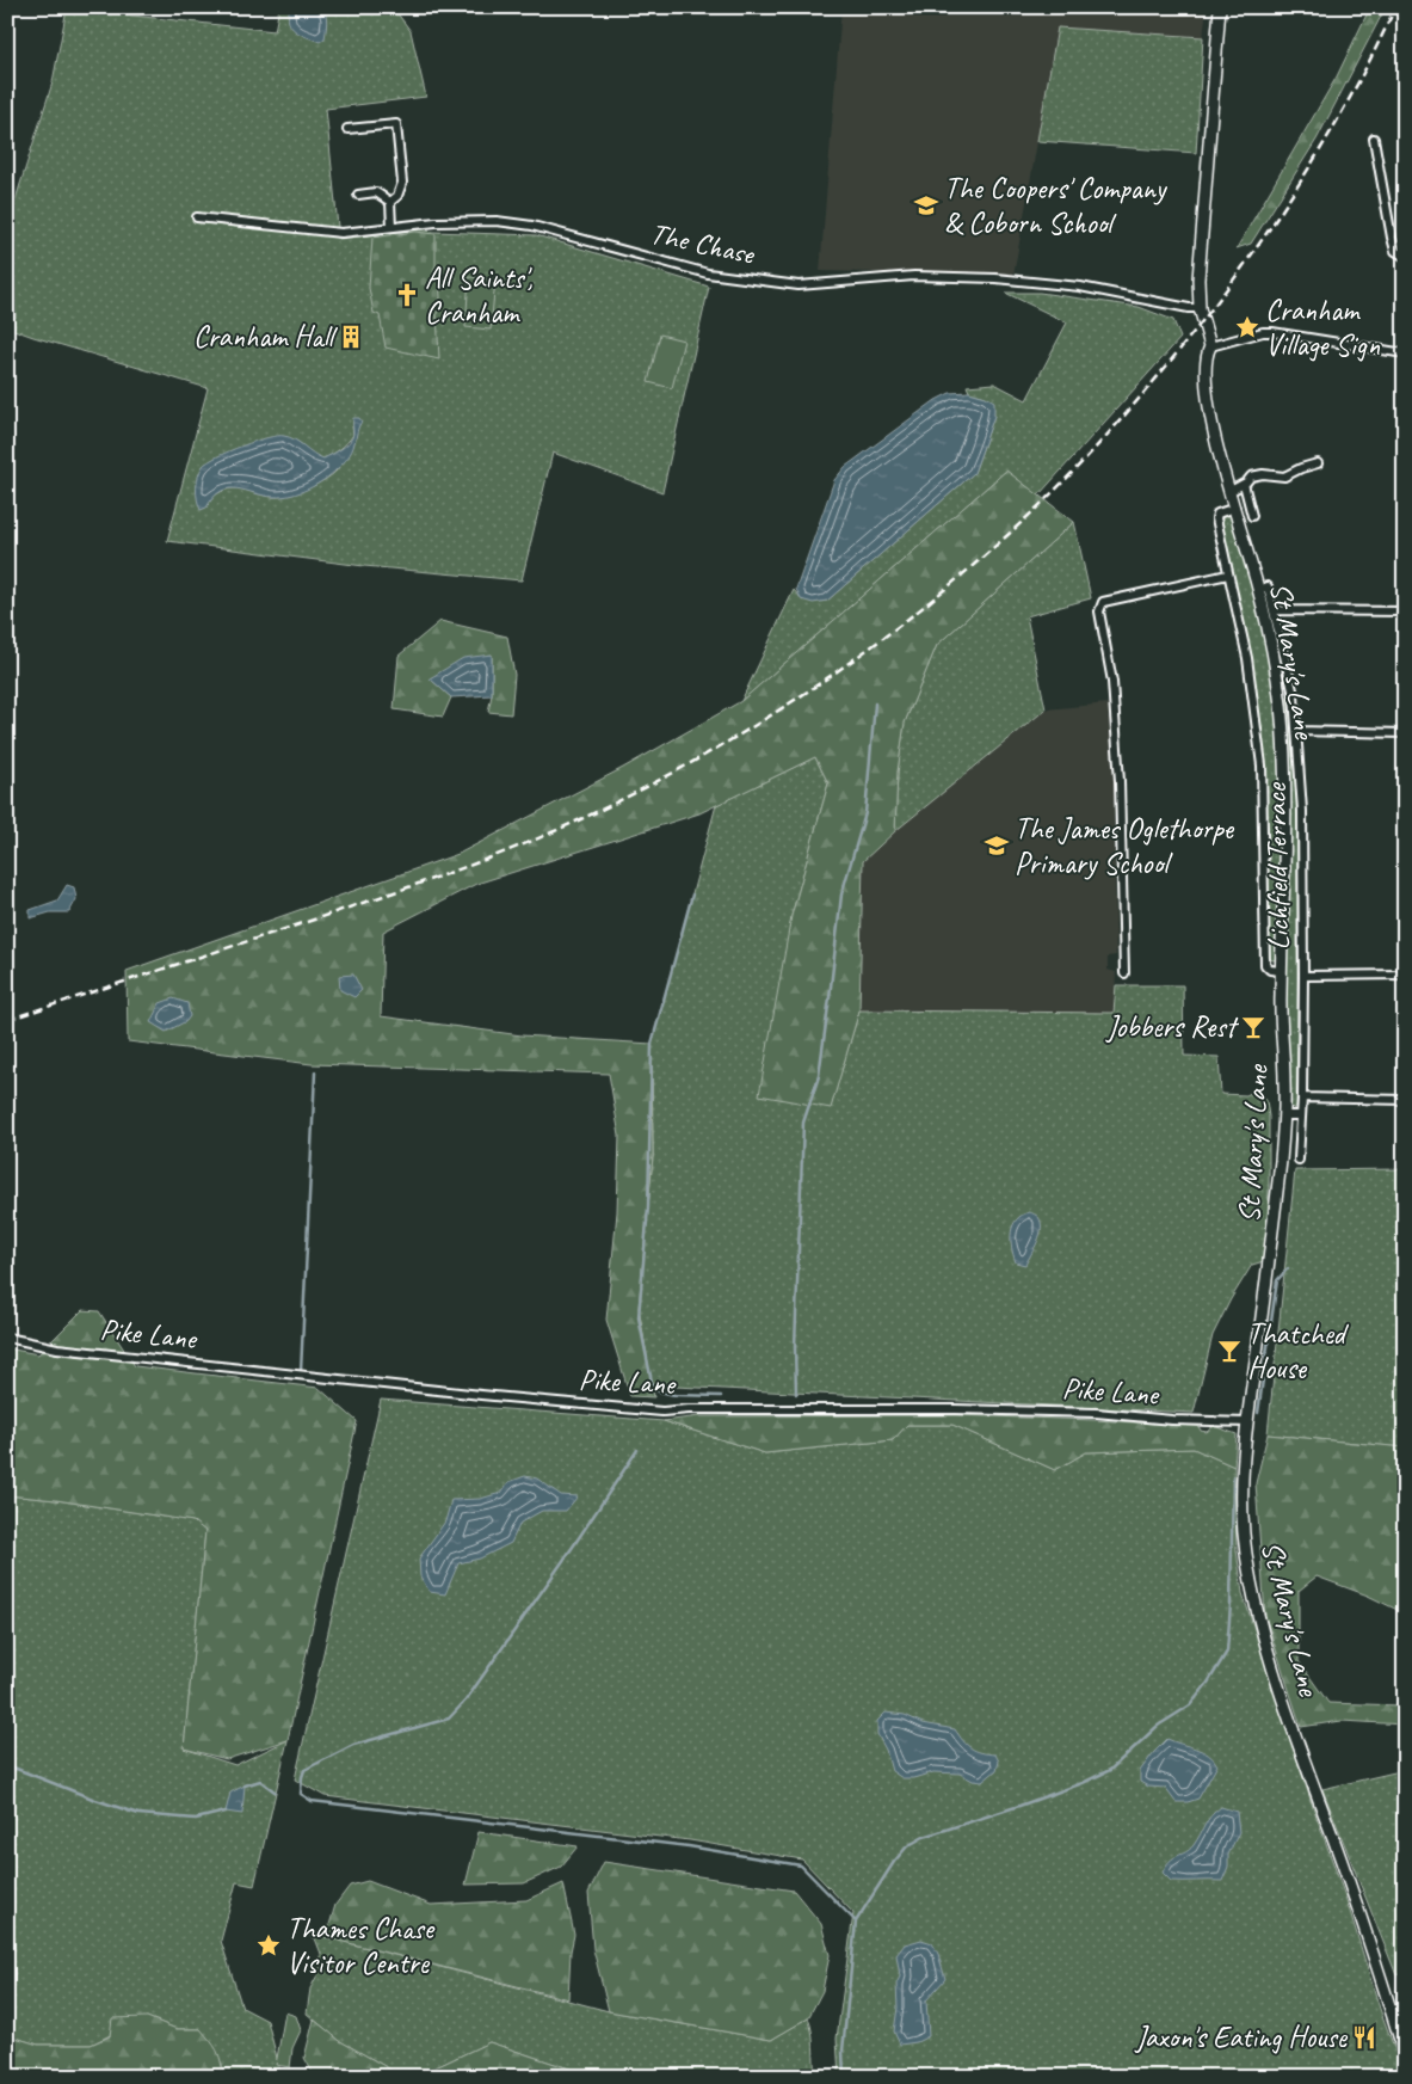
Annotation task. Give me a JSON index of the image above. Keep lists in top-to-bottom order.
{
  "streets": {
    "main road": ["St Mary's Lane"],
    "street": ["The Chase", "Lichfield Terrace", "Pike Lane"]
  },
  "crossings": [
    ["The Chase", "St Mary's Lane"],
    ["St Mary's Lane", "Lichfield Terrace"],
    ["St Mary's Lane", "Pike Lane"]
  ],
  "places": {
    "school or university": ["The Coopers' Company & Coborn School", "The James Oglethorpe Primary School"],
    "church": ["All Saints', Cranham"],
    "place": ["Cranham Village Sign", "Thames Chase Visitor Centre"],
    "building": ["Cranham Hall"],
    "bar": ["Jobbers Rest", "Thatched House"],
    "restaurant": ["Jaxon's Eating House"]
  }
}
